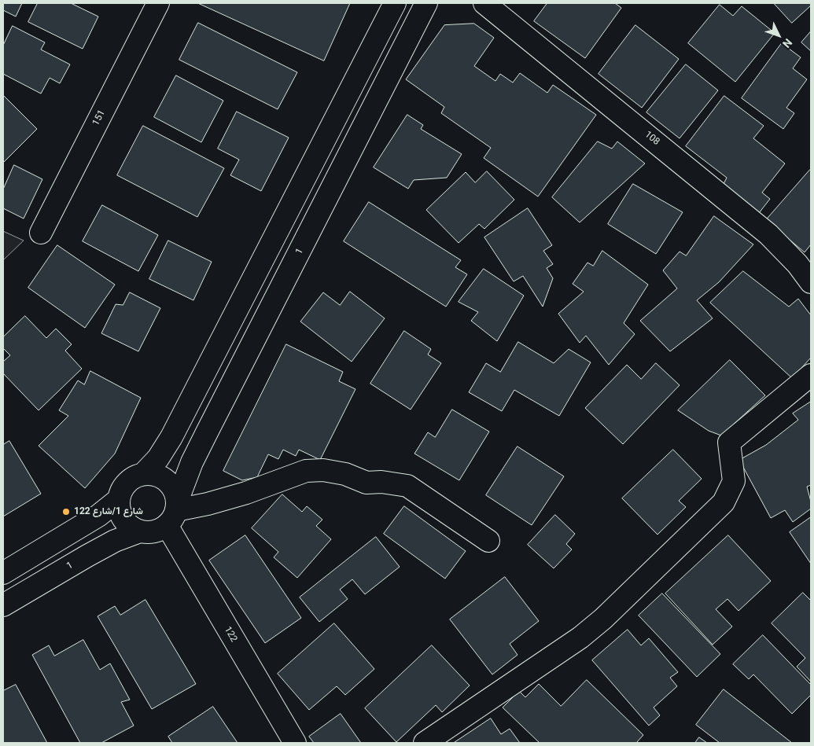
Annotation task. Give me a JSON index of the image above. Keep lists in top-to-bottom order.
{
  "streets": {
    "street": [
      "151",
      "108",
      "1",
      "122"
    ]
  },
  "crossings": [
    ["1", "122"]
  ],
  "places": ["شارع 1/شارع 122"],
  "north": "bottom right"
}
